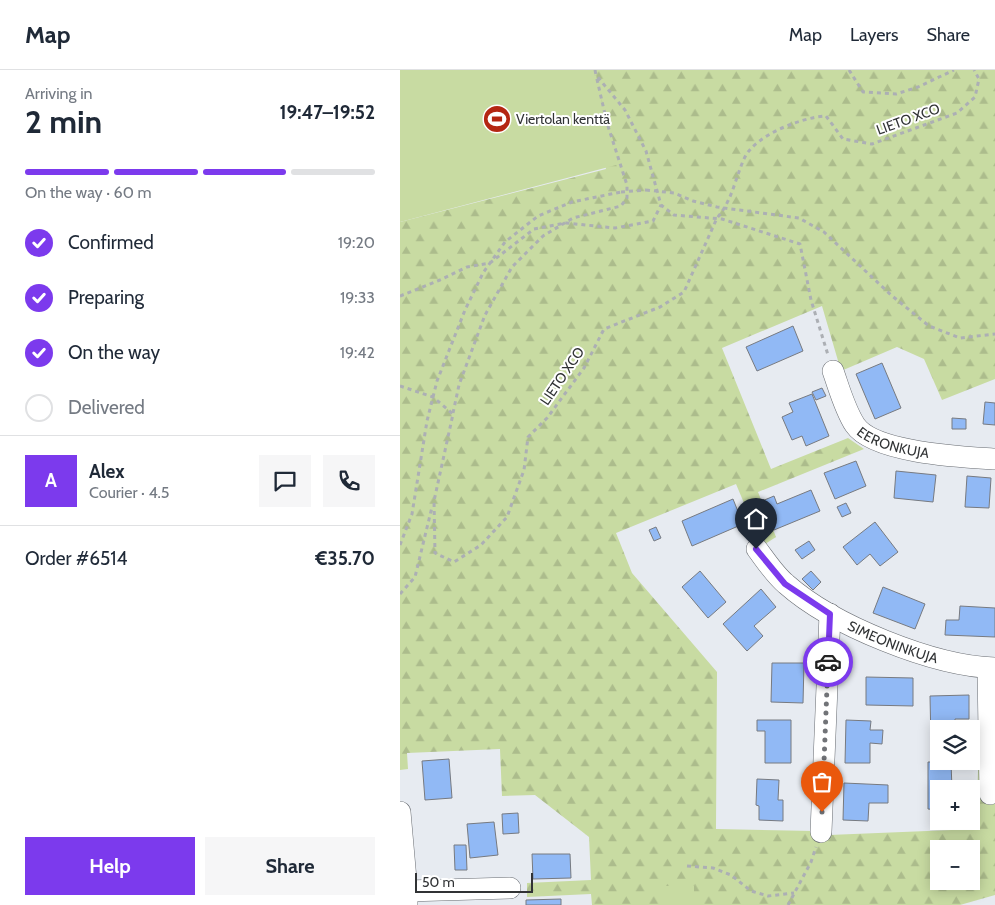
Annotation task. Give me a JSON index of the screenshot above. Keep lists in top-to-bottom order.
{
  "streets": {
    "street": ["EERONKUJA", "SIMEONINKUJA"],
    "path": ["LIETO XCO"]
  },
  "places": {
    "sports": ["Viertolan kenttä"]
  },
  "scale_bar": "50 m",
  "page": {
    "header": "Map",
    "nav": ["Map", "Layers", "Share"],
    "heading": ["2 min", "Arriving in", "19:47–19:52"],
    "panel": [
      "Alex",
      "Courier · 4.5",
      "Order #6514",
      "€35.70"
    ],
    "bar": "On the way · 60 m",
    "list": [
      ["Confirmed", "19:20"],
      ["Preparing", "19:33"],
      ["On the way", "19:42"],
      "Delivered"
    ],
    "round": "A",
    "map_buttons": ["+", "−"],
    "buttons": ["Help", "Share"],
    "scale": "50 m"
  }
}
